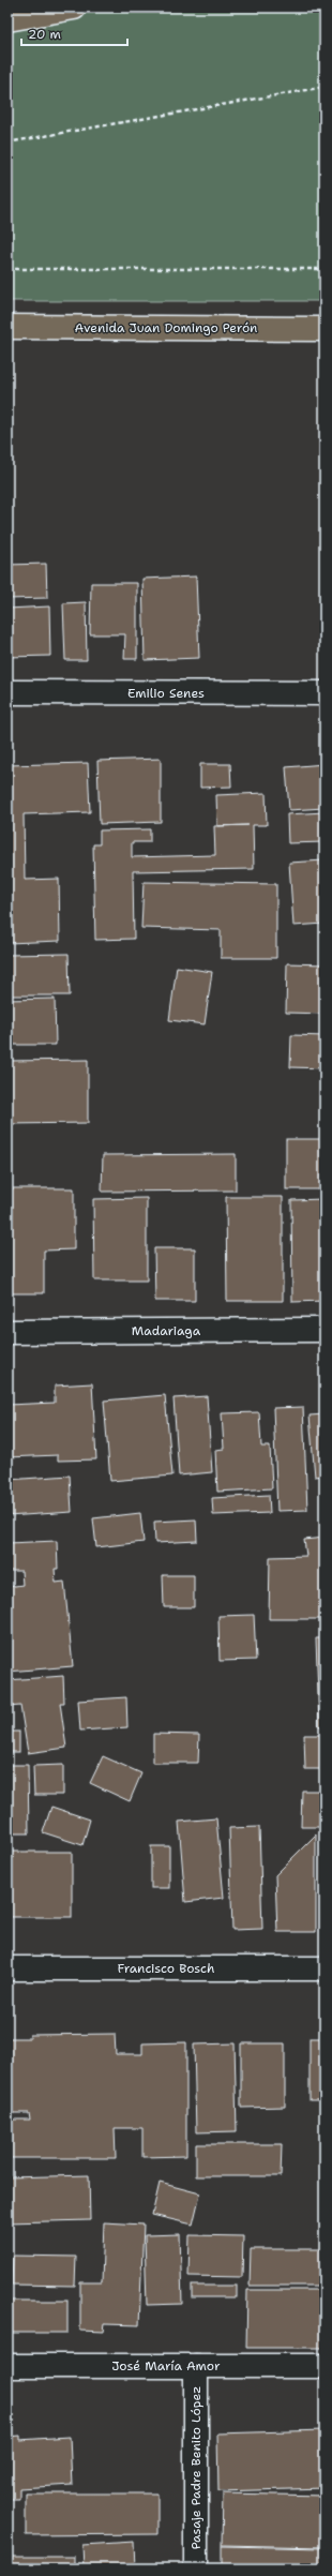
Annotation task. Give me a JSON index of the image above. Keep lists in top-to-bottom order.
{
  "streets": {
    "main road": ["Avenida Juan Domingo Perón"],
    "street": [
      "Emilio Senes",
      "Madariaga",
      "Francisco Bosch",
      "José María Amor",
      "Pasaje Padre Benito López"
    ]
  },
  "crossings": [
    ["José María Amor", "Pasaje Padre Benito López"]
  ],
  "scale_bar": "20 m"
}
